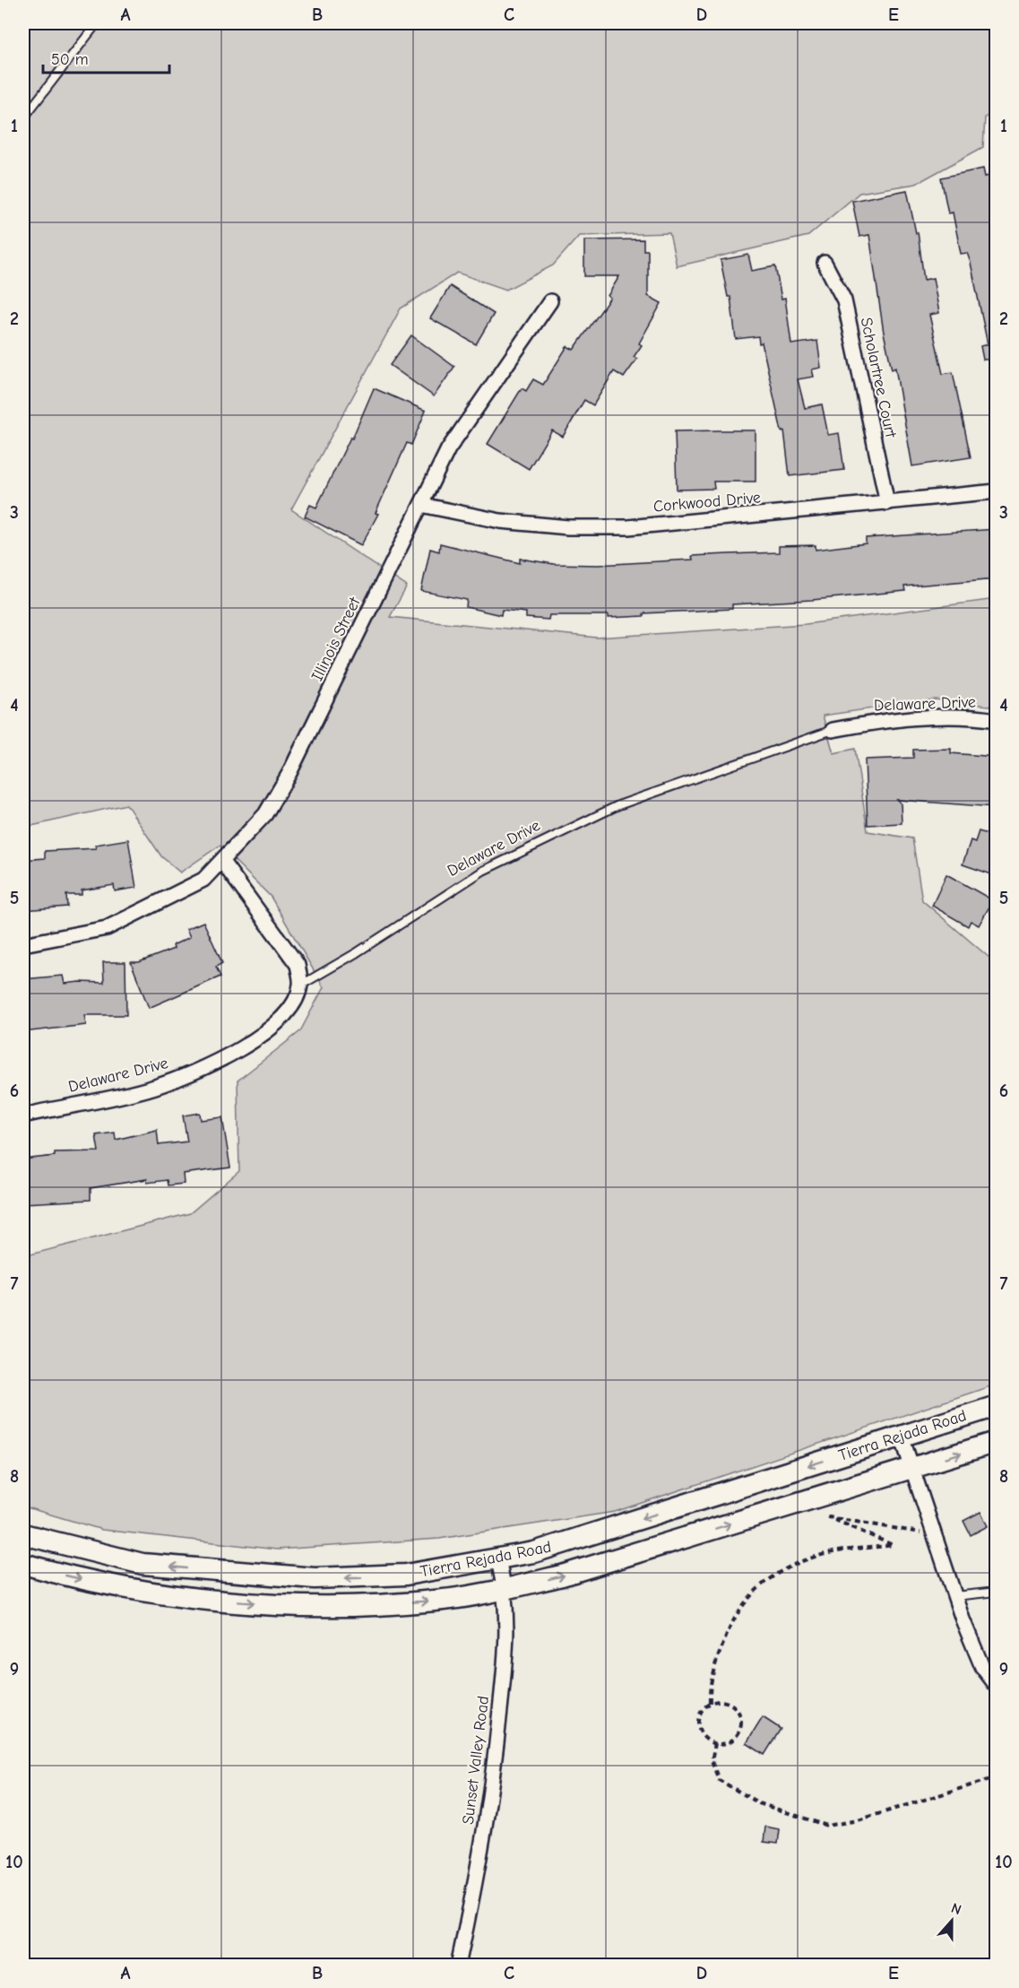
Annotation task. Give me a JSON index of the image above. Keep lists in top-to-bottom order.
{
  "streets": {
    "main road": ["Tierra Rejada Road"],
    "street": [
      "Scholartree Court",
      "Corkwood Drive",
      "Illinois Street",
      "Delaware Drive",
      "Sunset Valley Road"
    ]
  },
  "crossings": [
    ["Scholartree Court", "Corkwood Drive"],
    ["Corkwood Drive", "Illinois Street"],
    ["Tierra Rejada Road", "Sunset Valley Road"]
  ],
  "scale_bar": "50 m",
  "north": "top",
  "grid": {
    "columns": [
      "A",
      "B",
      "C",
      "D",
      "E"
    ],
    "rows": [
      "1",
      "2",
      "3",
      "4",
      "5",
      "6",
      "7",
      "8",
      "9",
      "10"
    ]
  }
}
